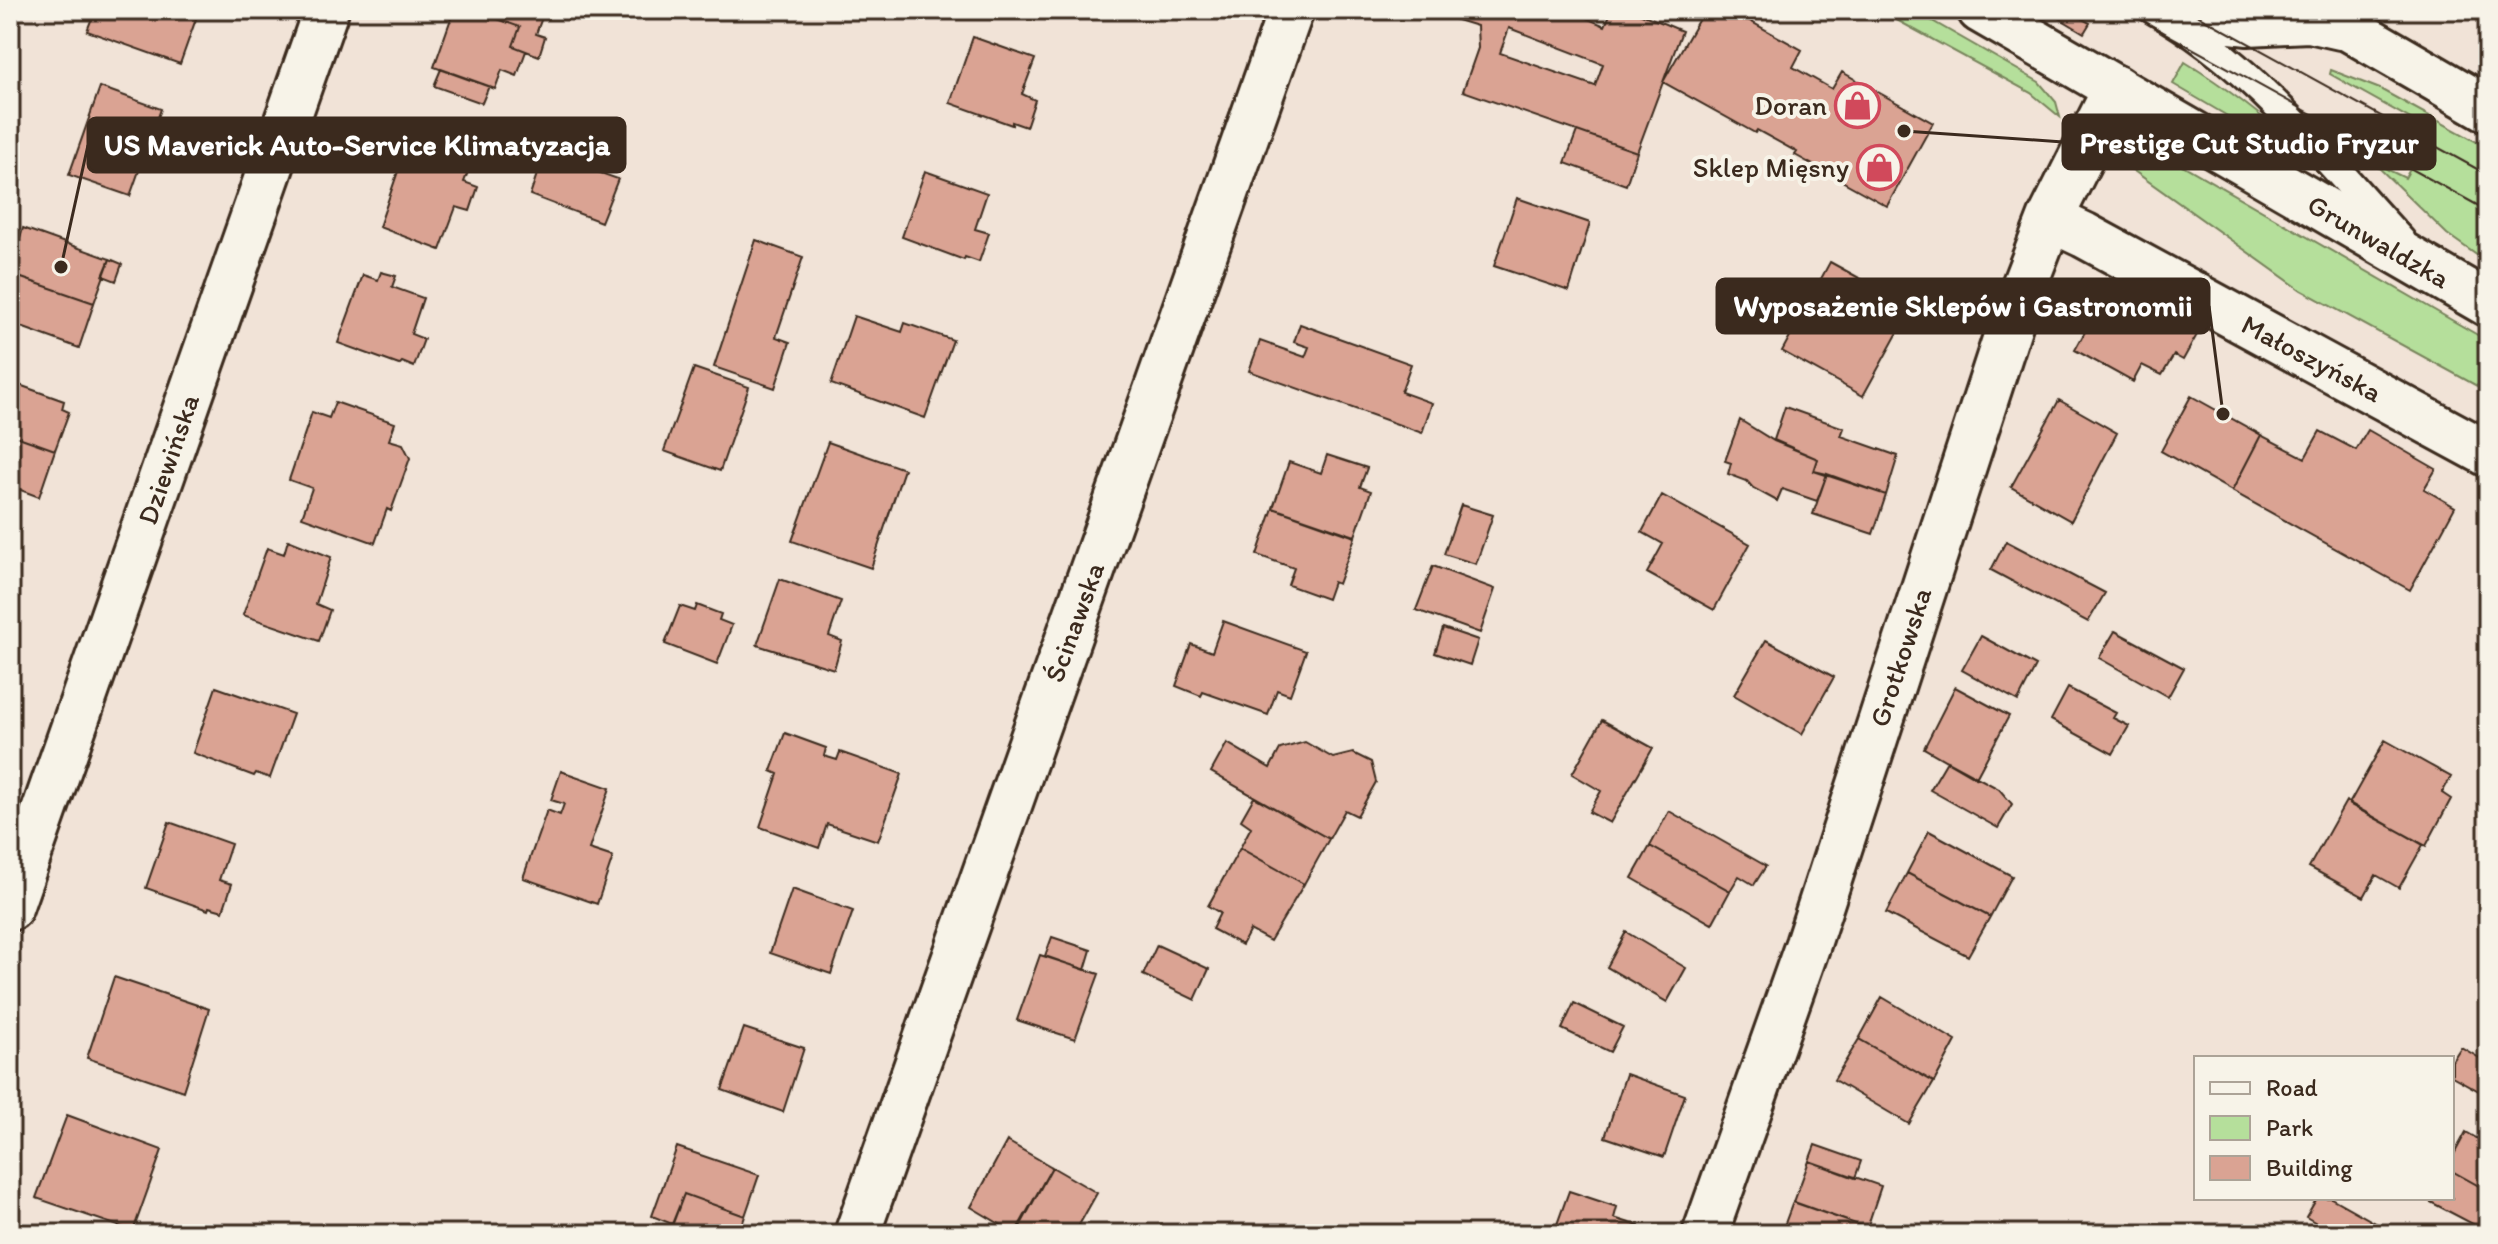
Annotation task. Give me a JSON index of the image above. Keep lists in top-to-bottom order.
{
  "streets": {
    "street": [
      "Grunwaldzka",
      "Małoszyńska",
      "Dziewińska",
      "Ścinawska",
      "Grotkowska"
    ]
  },
  "crossings": [
    ["Grunwaldzka", "Grotkowska"],
    ["Małoszyńska", "Grotkowska"]
  ],
  "places": {
    "shop": ["Doran", "Sklep Mięsny"],
    "other": ["Prestige Cut Studio Fryzur", "US Maverick Auto-Service Klimatyzacja", "Wyposażenie Sklepów i Gastronomii"]
  },
  "legend": ["Road", "Park", "Building"]
}
